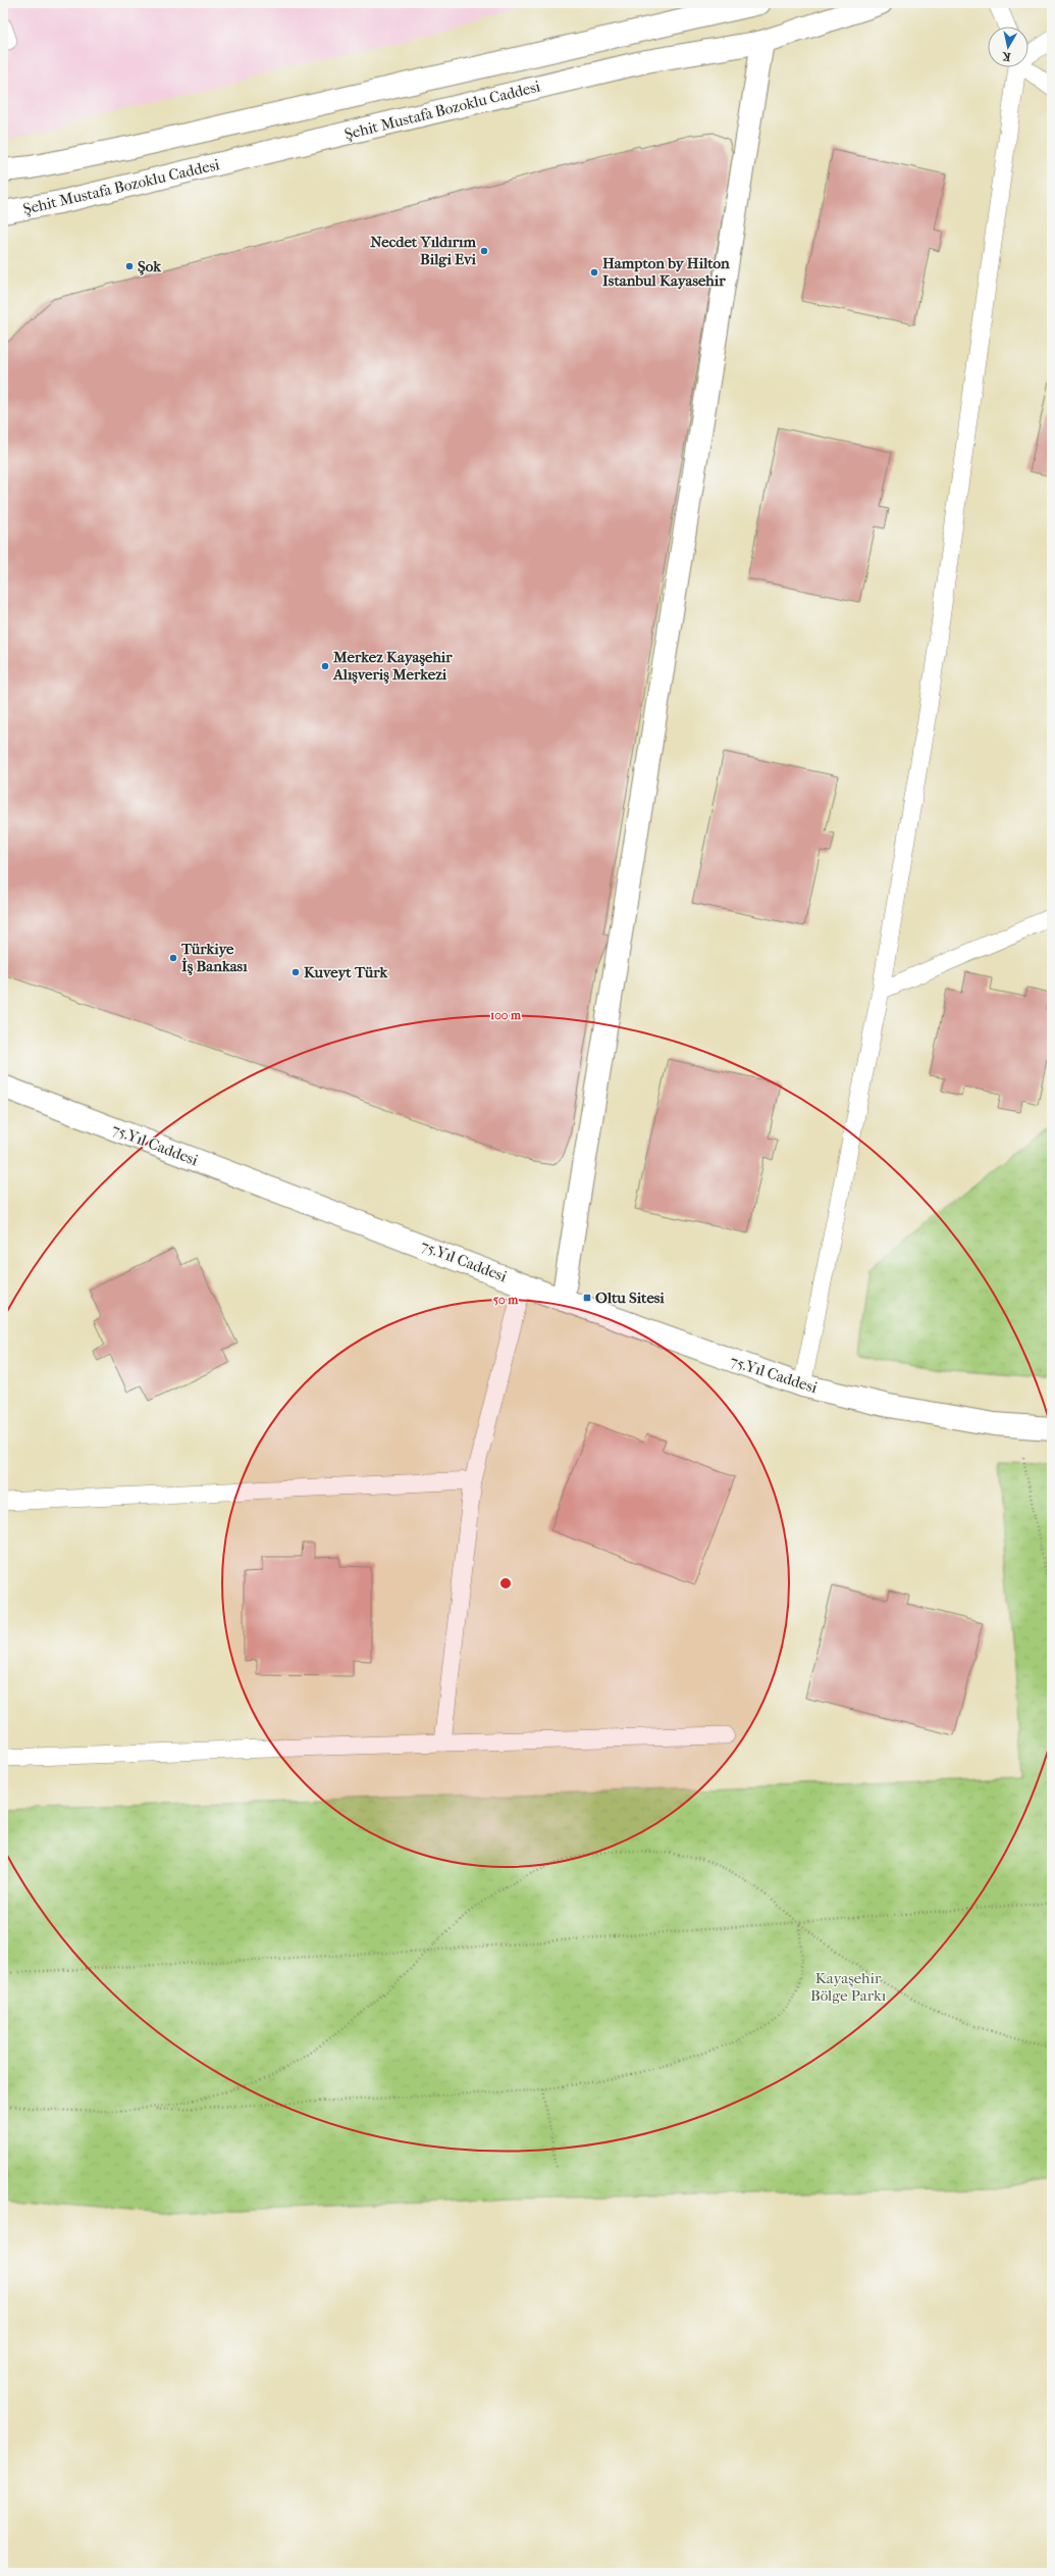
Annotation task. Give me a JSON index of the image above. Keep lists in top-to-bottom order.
{
  "streets": {
    "street": ["Şehit Mustafa Bozoklu Caddesi", "75.Yıl Caddesi"]
  },
  "parks": ["Kayaşehir Bölge Parkı"],
  "places": {
    "other": [
      "Necdet Yıldırım Bilgi Evi",
      "Şok",
      "Hampton by Hilton Istanbul Kayasehir",
      "Merkez Kayaşehir Alışveriş Merkezi",
      "Türkiye İş Bankası",
      "Kuveyt Türk"
    ],
    "transit": ["Oltu Sitesi"]
  },
  "north": "bottom",
  "rings": ["100 m", "50 m"]
}
